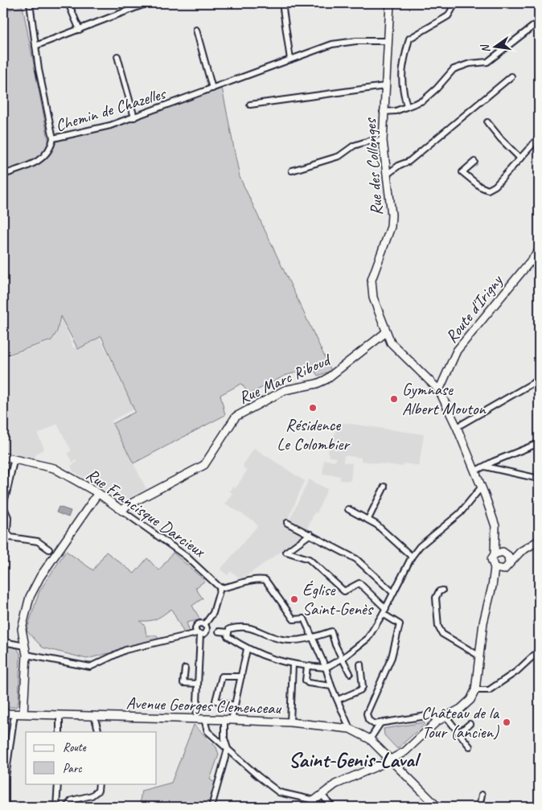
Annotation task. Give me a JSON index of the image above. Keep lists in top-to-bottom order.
{
  "streets": {
    "street": [
      "Chemin de Chazelles",
      "Rue des Collonges",
      "Route d'Irigny",
      "Rue Marc Riboud",
      "Rue Francisque Darcieux",
      "Avenue Georges Clemenceau"
    ]
  },
  "crossings": [
    ["Chemin de Chazelles", "Rue des Collonges"],
    ["Rue des Collonges", "Route d'Irigny"],
    ["Rue des Collonges", "Rue Marc Riboud"],
    ["Rue Marc Riboud", "Rue Francisque Darcieux"]
  ],
  "districts": ["Saint-Genis-Laval"],
  "places": [
    "Gymnase Albert Mouton",
    "Résidence Le Colombier",
    "Église Saint-Genès",
    "Château de la Tour (ancien)"
  ],
  "legend": ["Route", "Parc"],
  "north": "left"
}
